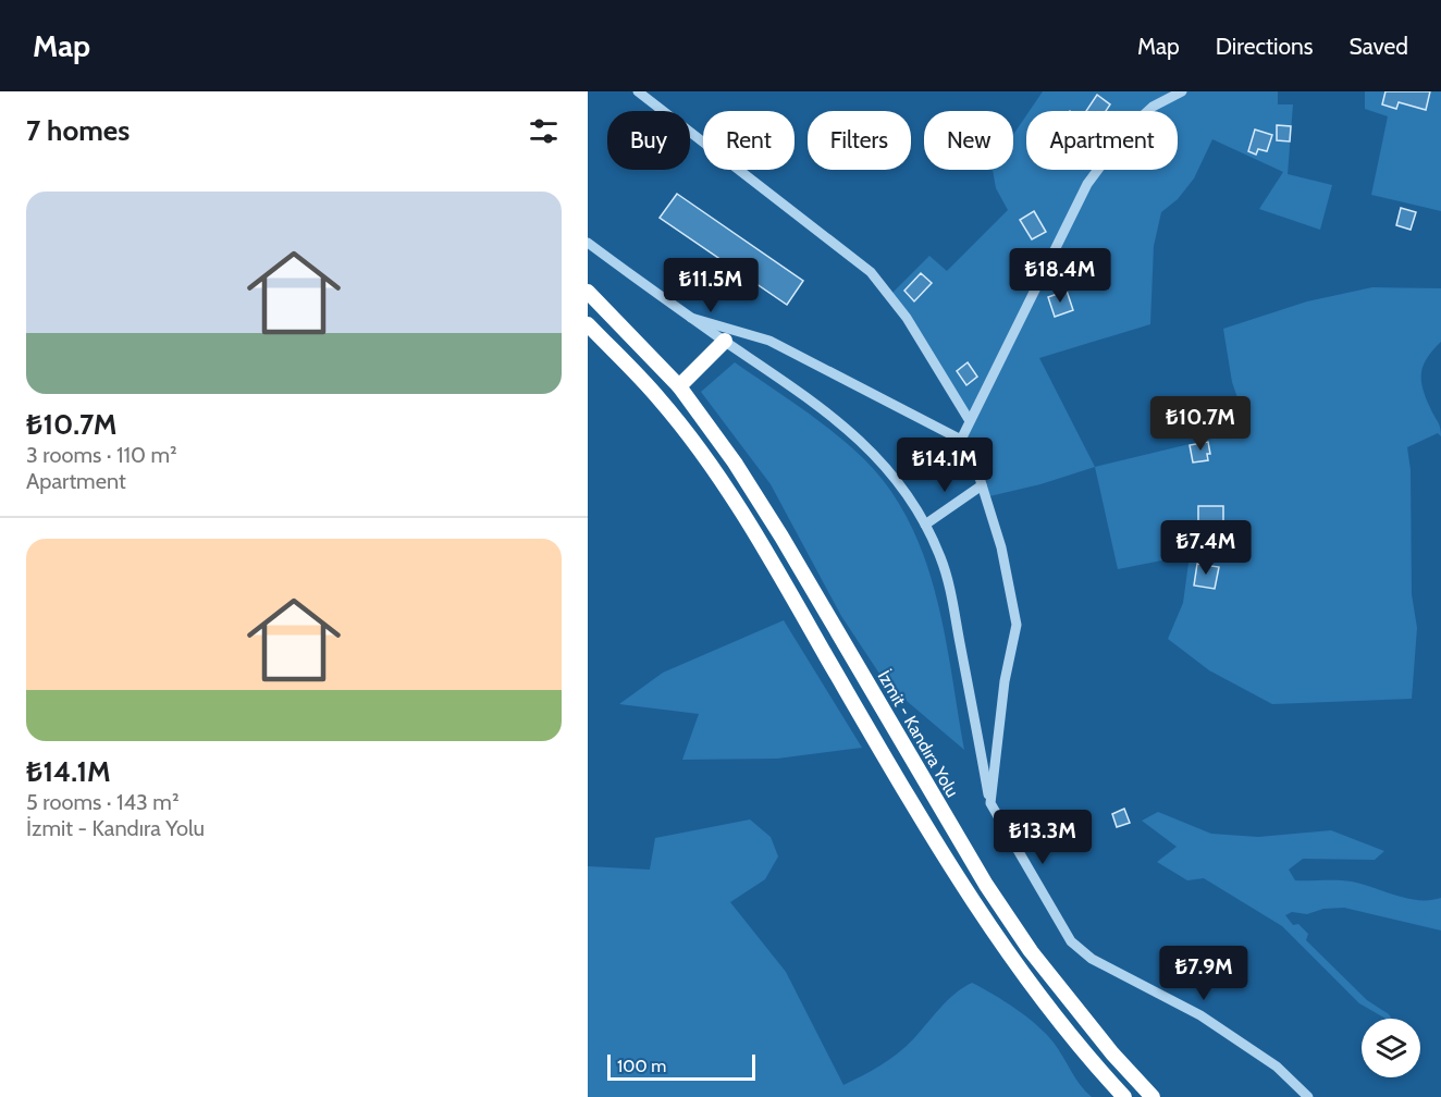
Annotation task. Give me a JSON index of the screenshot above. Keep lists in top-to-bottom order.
{
  "streets": {
    "highway": ["İzmit - Kandıra Yolu"]
  },
  "scale_bar": "100 m",
  "page": {
    "header": "Map",
    "nav": ["Map", "Directions", "Saved"],
    "heading": "7 homes",
    "chip": [
      "Buy",
      "Rent",
      "Filters",
      "New",
      "Apartment"
    ],
    "list": [
      {
        "name": "₺10.7M",
        "note": "3 rooms · 110 m² · Apartment"
      },
      {
        "name": "₺14.1M",
        "note": "5 rooms · 143 m² · İzmit - Kandıra Yolu"
      }
    ],
    "price": [
      "₺18.4M",
      "₺11.5M",
      "₺10.7M",
      "₺14.1M",
      "₺7.4M",
      "₺13.3M",
      "₺7.9M"
    ],
    "scale": "100 m"
  }
}
